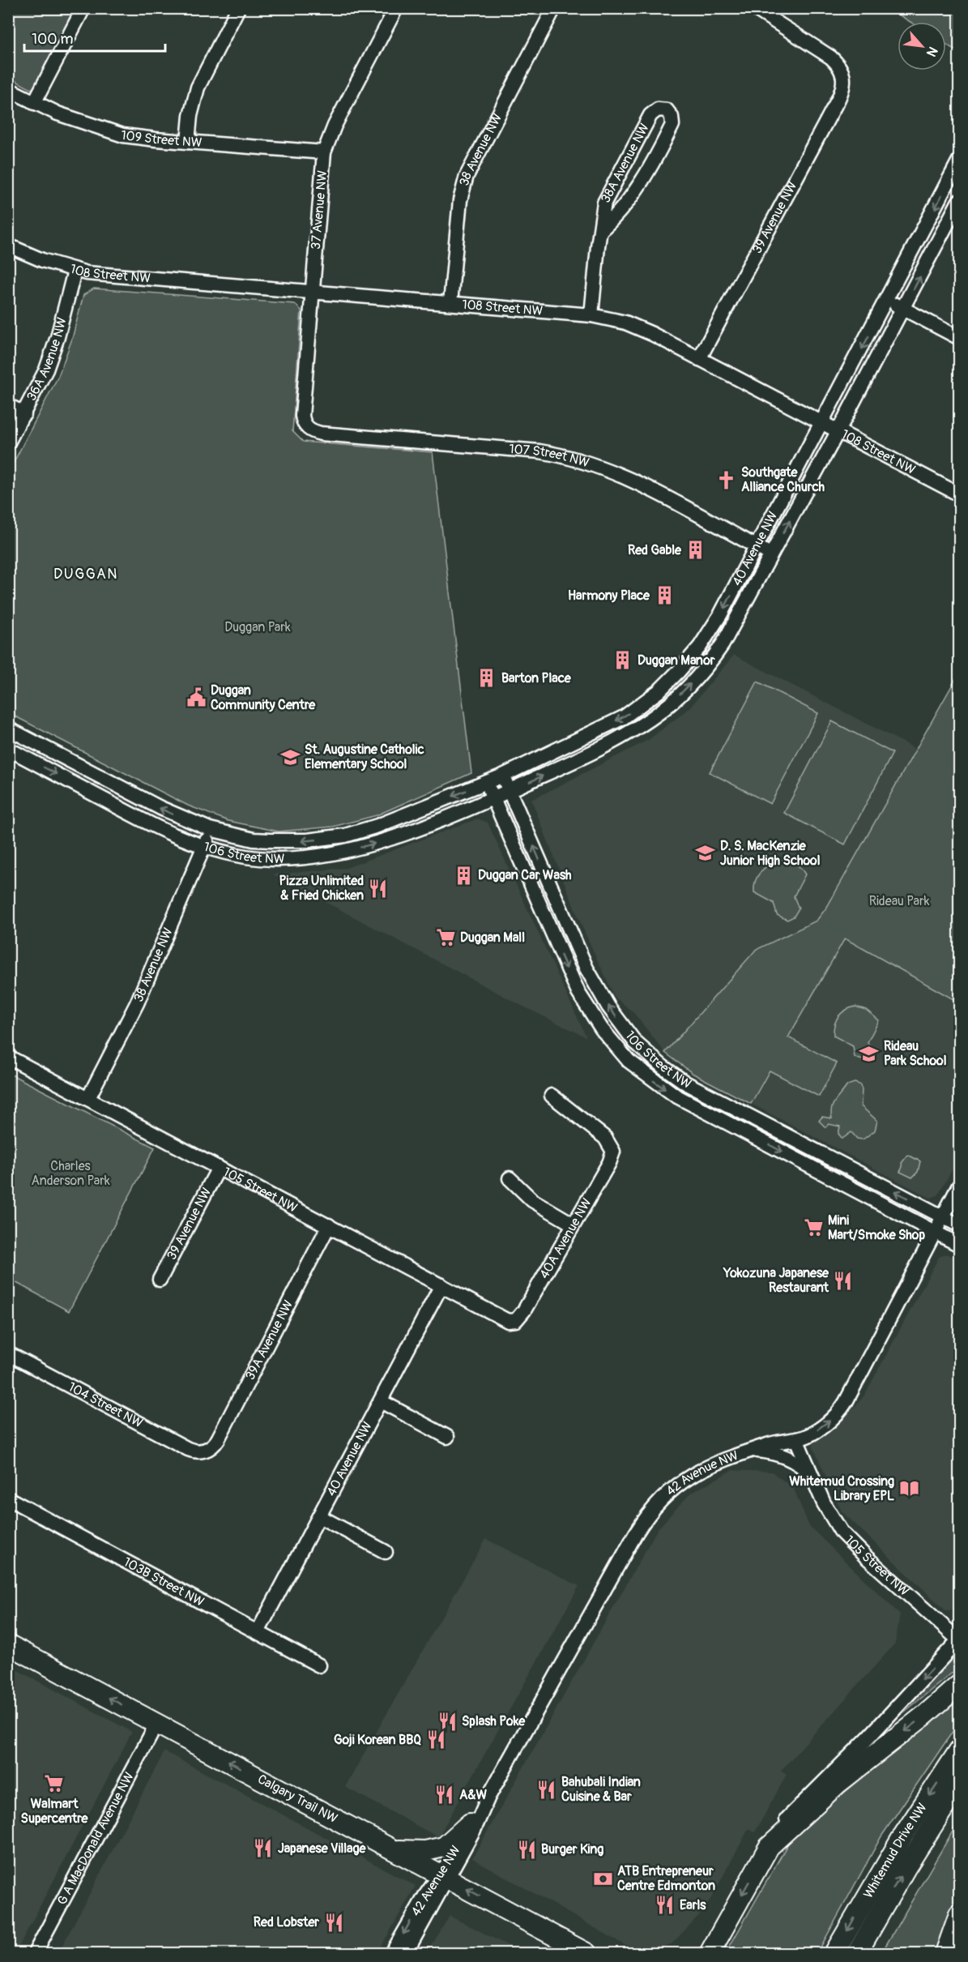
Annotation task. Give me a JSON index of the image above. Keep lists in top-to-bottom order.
{
  "streets": {
    "highway": ["Calgary Trail NW", "Whitemud Drive NW"],
    "street": [
      "109 Street NW",
      "38 Avenue NW",
      "38A Avenue NW",
      "37 Avenue NW",
      "39 Avenue NW",
      "108 Street NW",
      "36A Avenue NW",
      "107 Street NW",
      "40 Avenue NW",
      "106 Street NW",
      "105 Street NW",
      "40A Avenue NW",
      "39A Avenue NW",
      "104 Street NW",
      "42 Avenue NW",
      "103B Street NW",
      "G A MacDonald Avenue NW"
    ]
  },
  "crossings": [
    ["109 Street NW", "37 Avenue NW"],
    ["38 Avenue NW", "108 Street NW"],
    ["38 Avenue NW", "106 Street NW"],
    ["38 Avenue NW", "105 Street NW"],
    ["38A Avenue NW", "108 Street NW"],
    ["37 Avenue NW", "108 Street NW"],
    ["37 Avenue NW", "107 Street NW"],
    ["39 Avenue NW", "108 Street NW"],
    ["39 Avenue NW", "105 Street NW"],
    ["108 Street NW", "36A Avenue NW"],
    ["108 Street NW", "40 Avenue NW"],
    ["107 Street NW", "40 Avenue NW"],
    ["40 Avenue NW", "106 Street NW"],
    ["40 Avenue NW", "105 Street NW"],
    ["40 Avenue NW", "103B Street NW"],
    ["106 Street NW", "42 Avenue NW"],
    ["105 Street NW", "40A Avenue NW"],
    ["105 Street NW", "39A Avenue NW"],
    ["105 Street NW", "42 Avenue NW"],
    ["39A Avenue NW", "104 Street NW"],
    ["42 Avenue NW", "Calgary Trail NW"],
    ["Calgary Trail NW", "G A MacDonald Avenue NW"]
  ],
  "one_way": ["Calgary Trail NW"],
  "districts": ["DUGGAN"],
  "parks": ["Duggan Park", "Rideau Park", "Charles Anderson Park"],
  "places": {
    "church": ["Southgate Alliance Church"],
    "building": [
      "Red Gable",
      "Harmony Place",
      "Duggan Manor",
      "Barton Place",
      "Duggan Car Wash"
    ],
    "public building": ["Duggan Community Centre"],
    "school or university": ["St. Augustine Catholic Elementary School", "D. S. MacKenzie Junior High School", "Rideau Park School"],
    "restaurant": [
      "Pizza Unlimited & Fried Chicken",
      "Yokozuna Japanese Restaurant",
      "Splash Poke",
      "Goji Korean BBQ",
      "Bahubali Indian Cuisine & Bar",
      "A&W",
      "Japanese Village",
      "Burger King",
      "Earls",
      "Red Lobster"
    ],
    "supermarket": ["Duggan Mall", "Mini Mart/Smoke Shop", "Walmart Supercentre"],
    "library": ["Whitemud Crossing Library EPL"],
    "bank": ["ATB Entrepreneur Centre Edmonton"]
  },
  "scale_bar": "100 m",
  "north": "bottom right"
}
